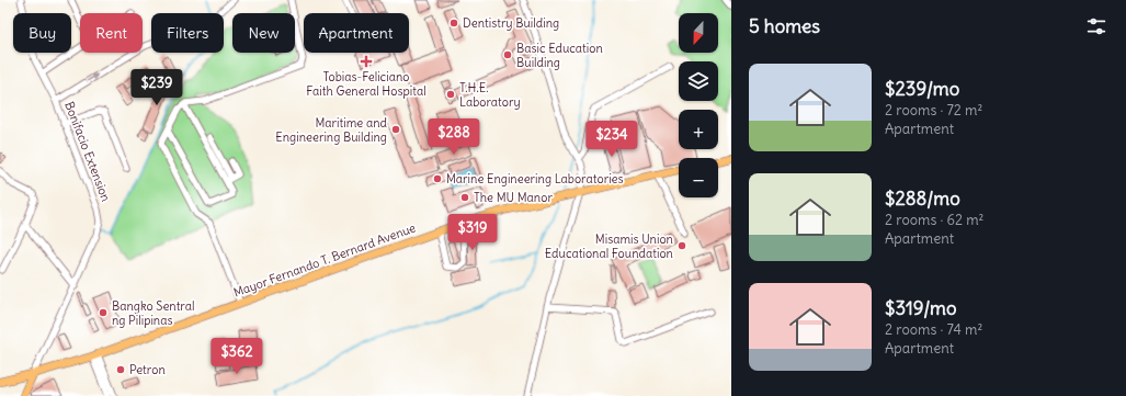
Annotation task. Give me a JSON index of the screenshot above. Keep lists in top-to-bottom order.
{
  "streets": {
    "main road": ["Mayor Fernando T. Bernard Avenue"],
    "street": ["Bonifacio Extension"]
  },
  "crossings": [
    ["Bonifacio Extension", "Mayor Fernando T. Bernard Avenue"]
  ],
  "one_way": ["Bonifacio Extension"],
  "places": {
    "other": [
      "Dentistry Building",
      "Basic Education Building",
      "T.H.E. Laboratory",
      "Maritime and Engineering Building",
      "Marine Engineering Laboratories",
      "The MU Manor",
      "Misamis Union Educational Foundation",
      "Bangko Sentral ng Pilipinas",
      "Petron"
    ],
    "health": ["Tobias-Feliciano Faith General Hospital"]
  },
  "north": "bottom",
  "page": {
    "heading": "5 homes",
    "map_buttons": ["+", "−"],
    "chip": [
      "Buy",
      "Rent",
      "Filters",
      "New",
      "Apartment"
    ],
    "list": [
      {
        "name": "$239/mo",
        "note": "2 rooms · 72 m² · Apartment"
      },
      {
        "name": "$288/mo",
        "note": "2 rooms · 62 m² · Apartment"
      },
      {
        "name": "$319/mo",
        "note": "2 rooms · 74 m² · Apartment"
      }
    ],
    "price": [
      "$239",
      "$288",
      "$234",
      "$319",
      "$362"
    ]
  }
}
